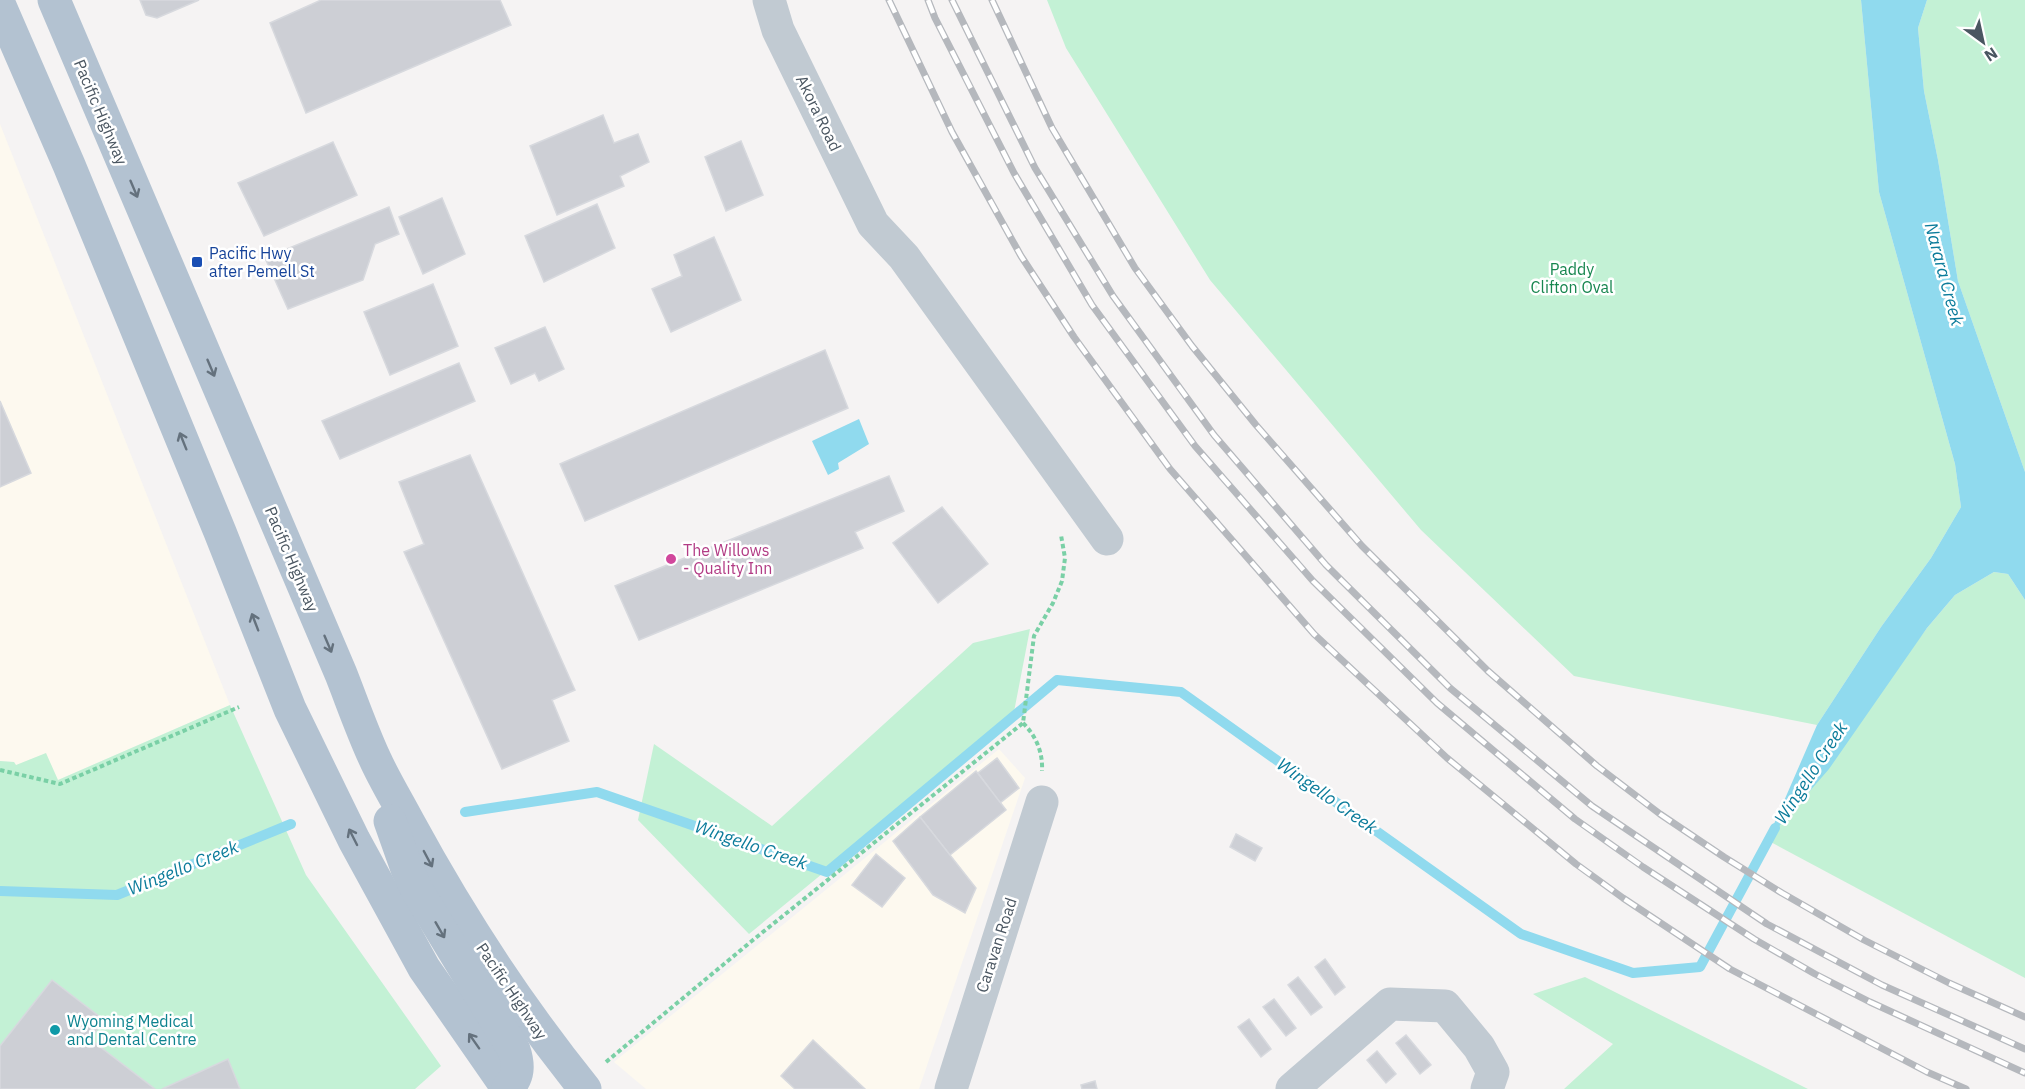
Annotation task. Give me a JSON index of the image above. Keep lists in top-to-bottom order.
{
  "streets": {
    "main road": ["Pacific Highway"],
    "street": ["Akora Road", "Caravan Road"]
  },
  "water": ["Narara Creek", "Wingello Creek"],
  "parks": ["Paddy Clifton Oval"],
  "places": {
    "transit": ["Pacific Hwy after Pemell St"],
    "other": ["The Willows - Quality Inn", "Wyoming Medical and Dental Centre"]
  },
  "north": "bottom right"
}
